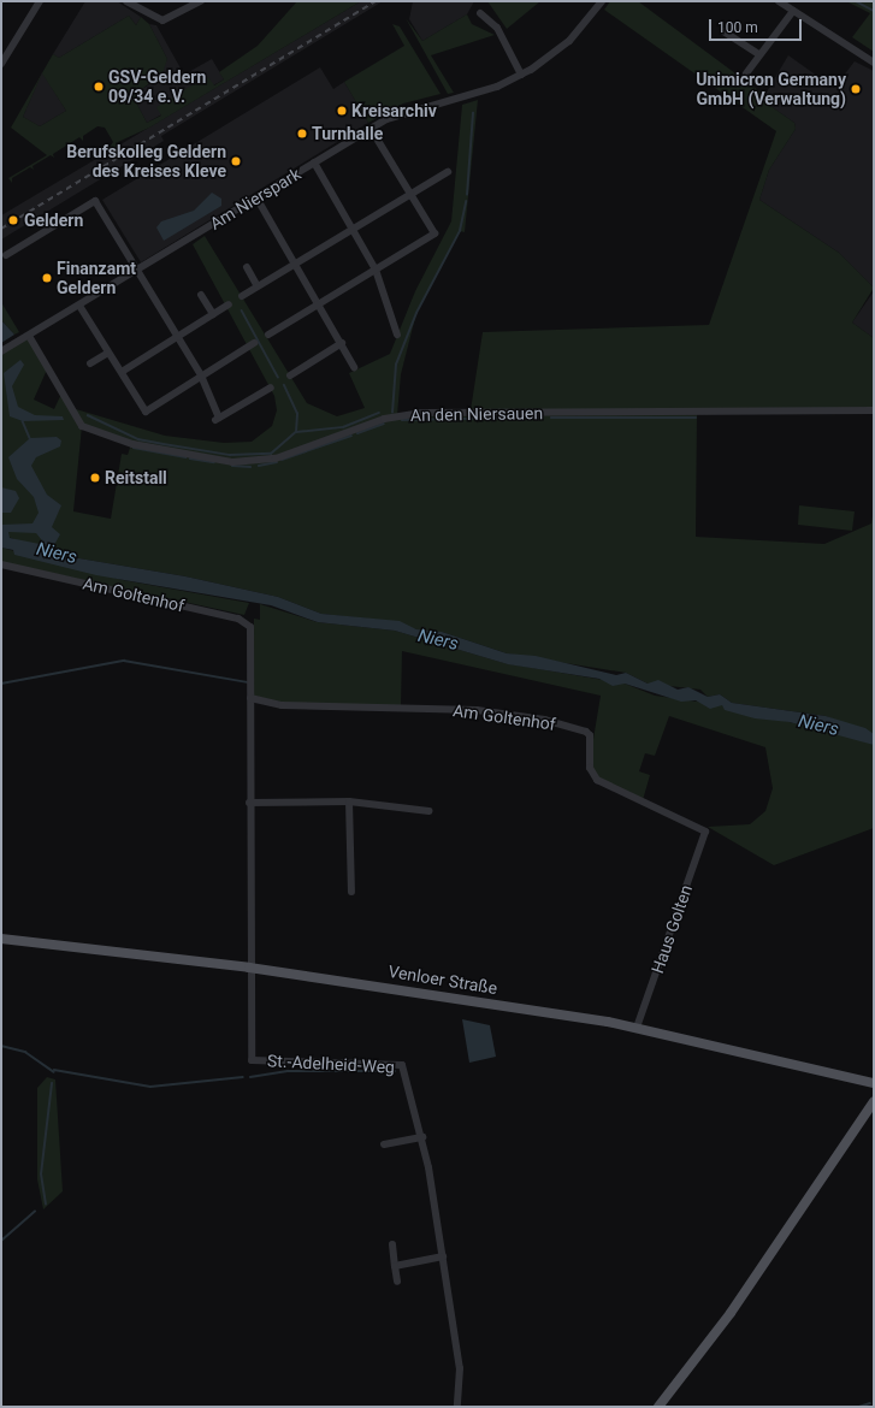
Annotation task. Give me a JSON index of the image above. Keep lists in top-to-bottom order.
{
  "streets": {
    "main road": ["Venloer Straße"],
    "street": [
      "Am Nierspark",
      "An den Niersauen",
      "Am Goltenhof",
      "Haus Golten",
      "St.-Adelheid-Weg"
    ]
  },
  "crossings": [
    ["Am Nierspark", "An den Niersauen"],
    ["Am Goltenhof", "Haus Golten"],
    ["Am Goltenhof", "Venloer Straße"],
    ["Am Goltenhof", "St.-Adelheid-Weg"],
    ["Haus Golten", "Venloer Straße"],
    ["Venloer Straße", "St.-Adelheid-Weg"]
  ],
  "water": ["Niers"],
  "places": [
    "GSV-Geldern 09/34 e.V.",
    "Unimicron Germany GmbH (Verwaltung)",
    "Kreisarchiv",
    "Turnhalle",
    "Berufskolleg Geldern des Kreises Kleve",
    "Geldern",
    "Finanzamt Geldern",
    "Reitstall"
  ],
  "scale_bar": "100 m"
}
